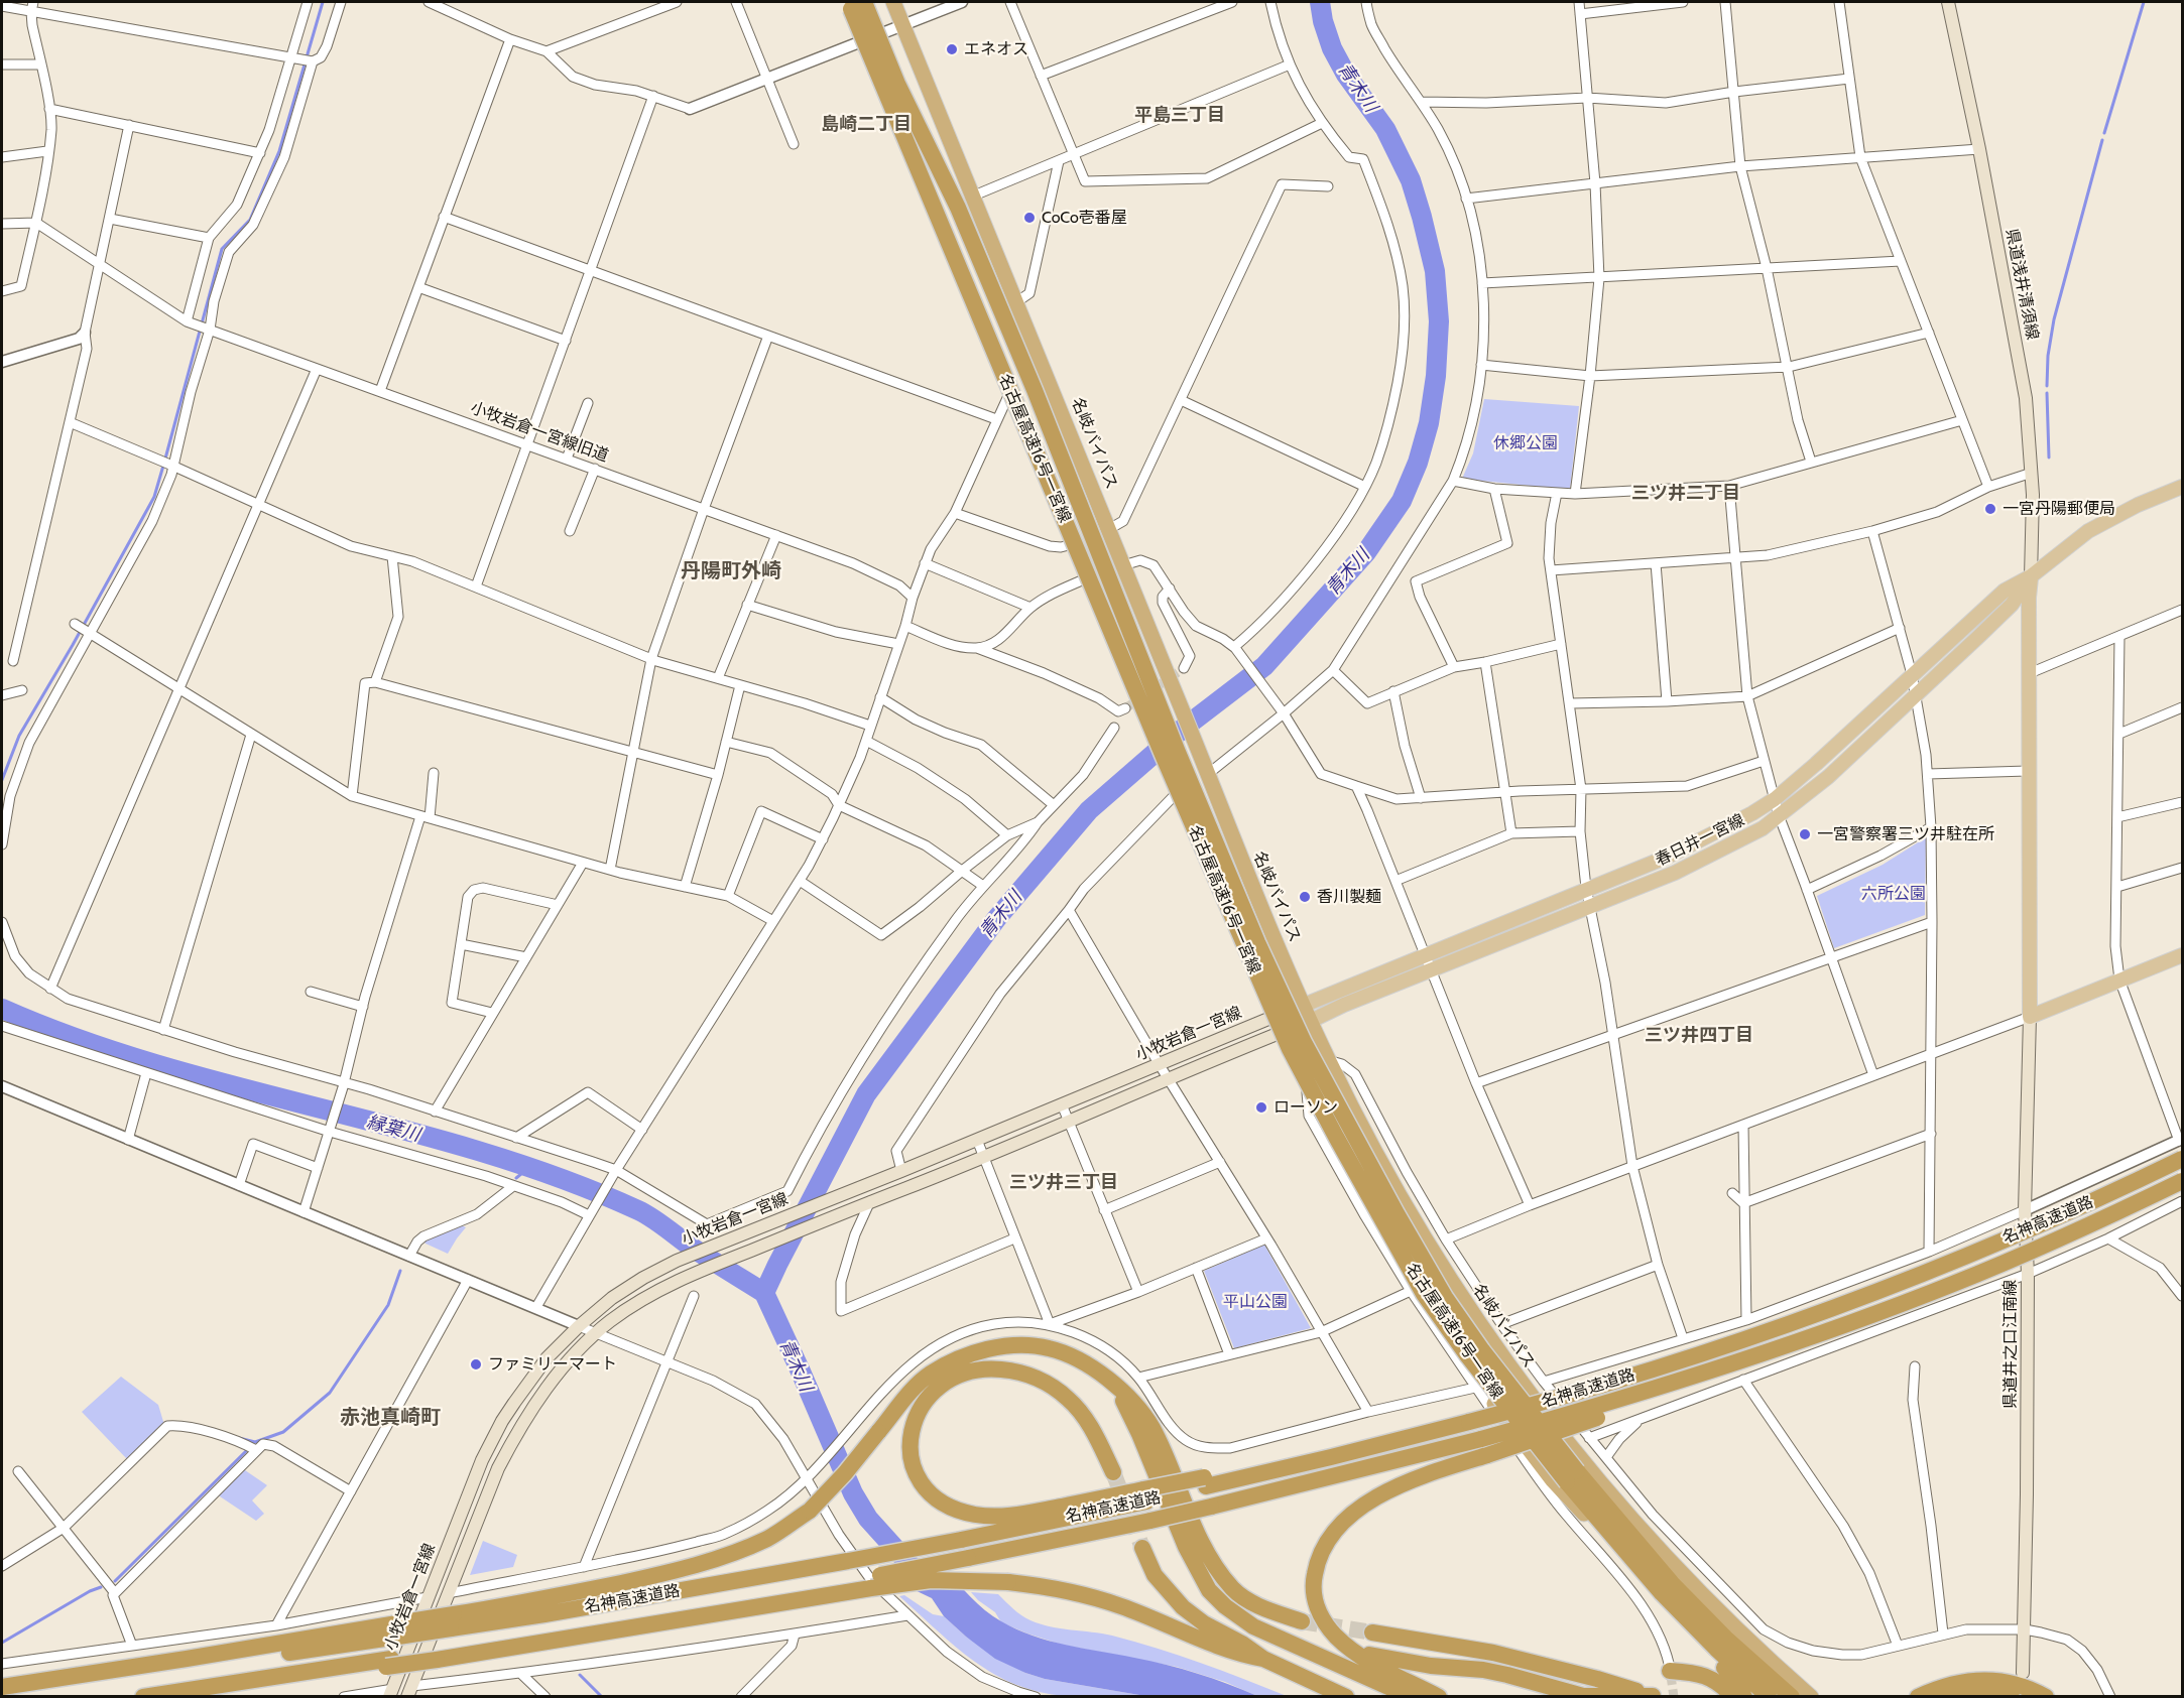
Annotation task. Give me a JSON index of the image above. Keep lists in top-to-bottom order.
{
  "streets": {
    "highway": ["名岐バイパス", "名古屋高速16号一宮線", "名神高速道路"],
    "main road": [
      "県道浅井清須線",
      "春日井一宮線",
      "小牧岩倉一宮線",
      "県道井之口江南線"
    ],
    "street": ["小牧岩倉一宮線旧道"]
  },
  "crossings": [
    ["県道浅井清須線", "春日井一宮線"],
    ["名岐バイパス", "春日井一宮線"],
    ["名岐バイパス", "小牧岩倉一宮線"],
    ["春日井一宮線", "小牧岩倉一宮線"]
  ],
  "districts": [
    "平島三丁目",
    "島崎二丁目",
    "三ツ井二丁目",
    "丹陽町外崎",
    "三ツ井四丁目",
    "三ツ井三丁目",
    "赤池真崎町"
  ],
  "water": ["青木川", "縁葉川"],
  "parks": ["休郷公園", "六所公園", "平山公園"],
  "places": [
    "エネオス",
    "CoCo壱番屋",
    "一宮丹陽郵便局",
    "一宮警察署三ツ井駐在所",
    "香川製麺",
    "ローソン",
    "ファミリーマート"
  ]
}
